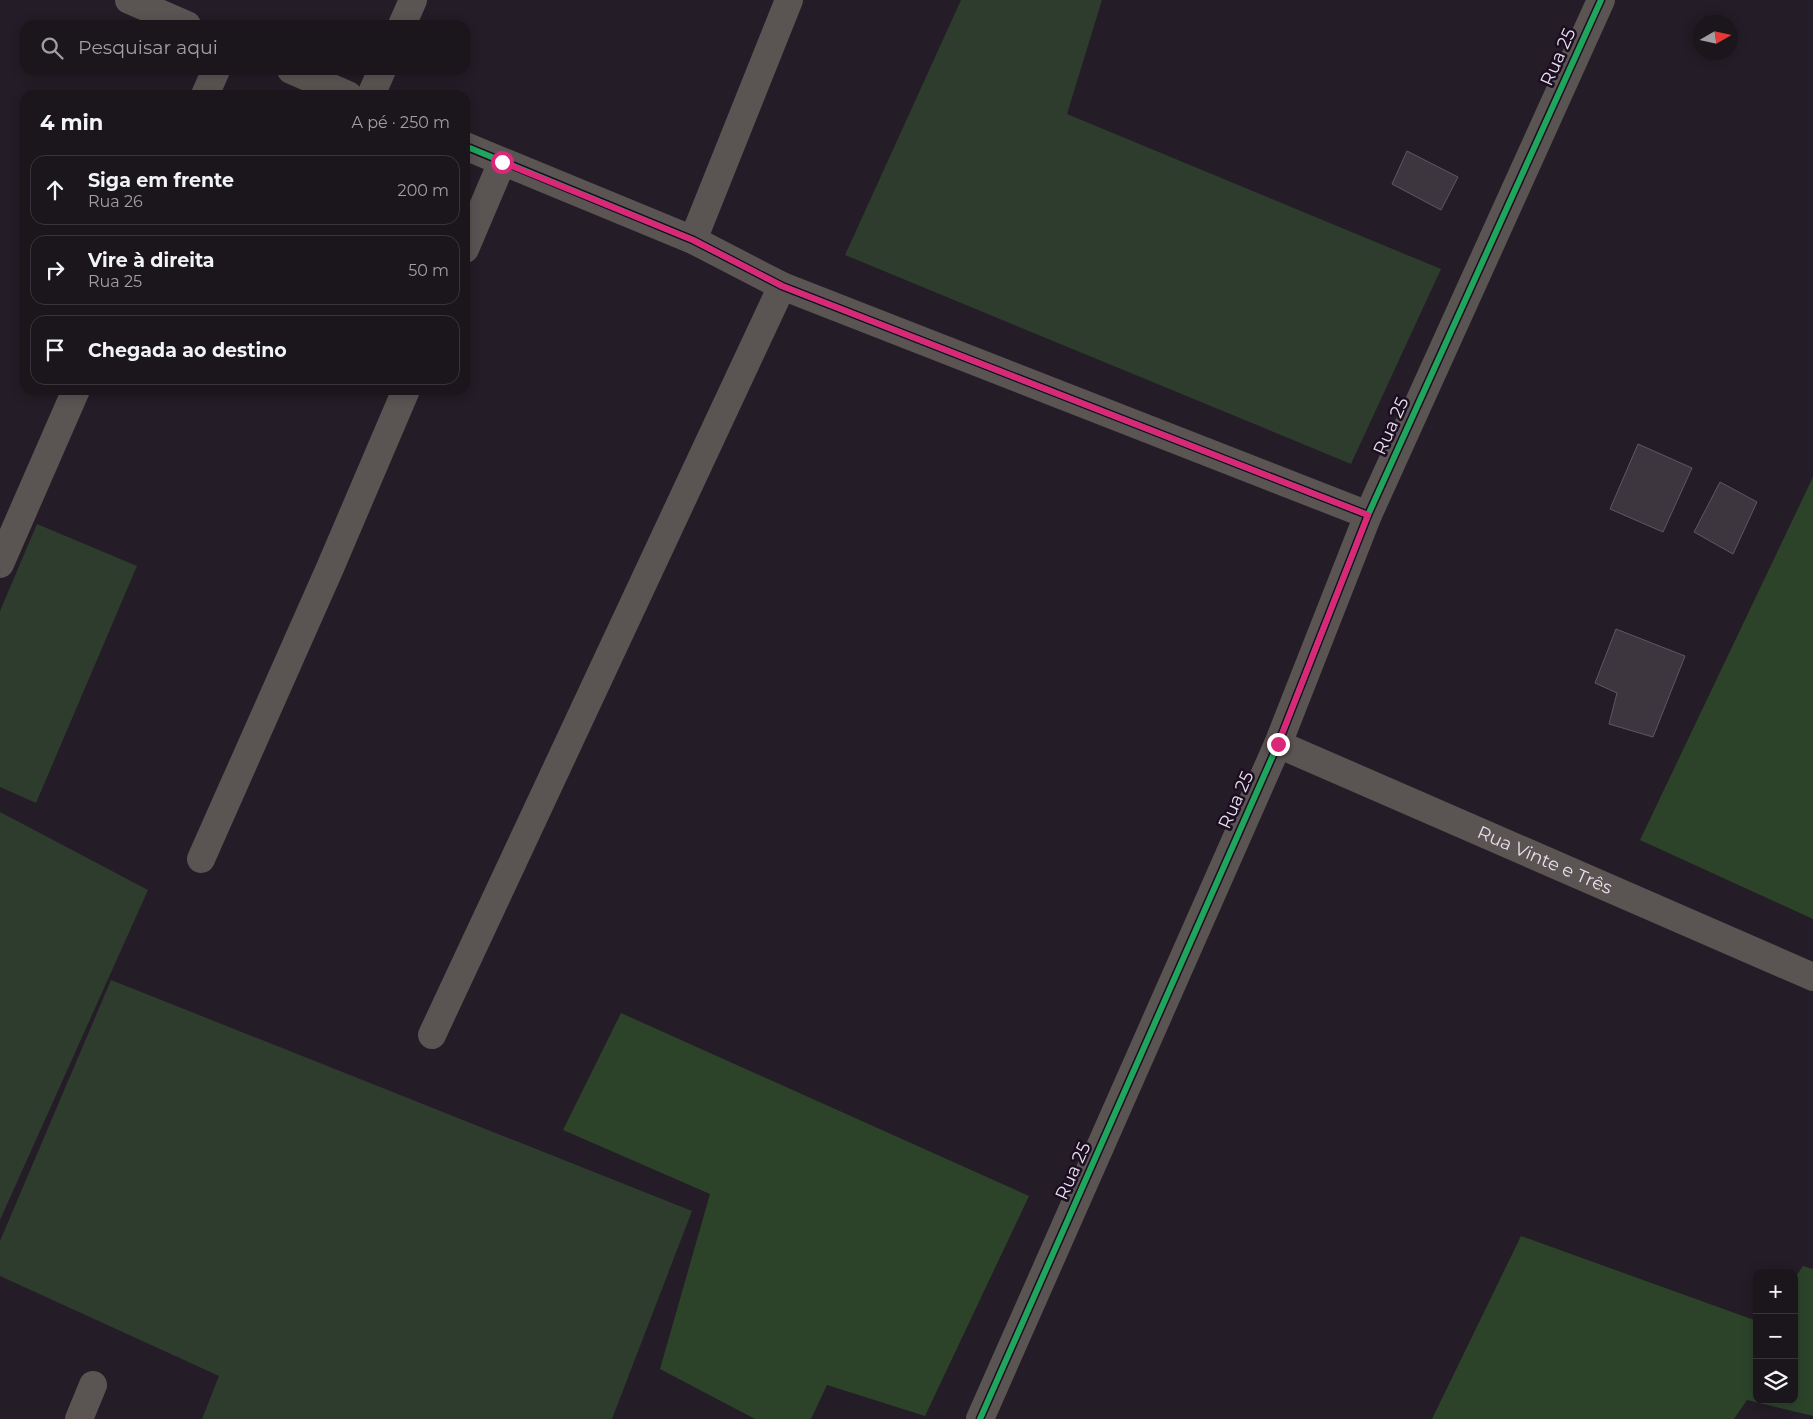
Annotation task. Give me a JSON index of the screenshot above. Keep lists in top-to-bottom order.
{
  "streets": {
    "street": ["Rua 25", "Rua Vinte e Três"]
  },
  "crossings": [
    ["Rua 25", "Rua Vinte e Três"]
  ],
  "north": "right",
  "page": {
    "search": "Pesquisar aqui",
    "heading": ["4 min", "A pé · 250 m"],
    "list": [
      ["Siga em frente", "Rua 26", "200 m"],
      ["Vire à direita", "Rua 25", "50 m"],
      "Chegada ao destino"
    ],
    "map_buttons": ["+", "−"]
  }
}
